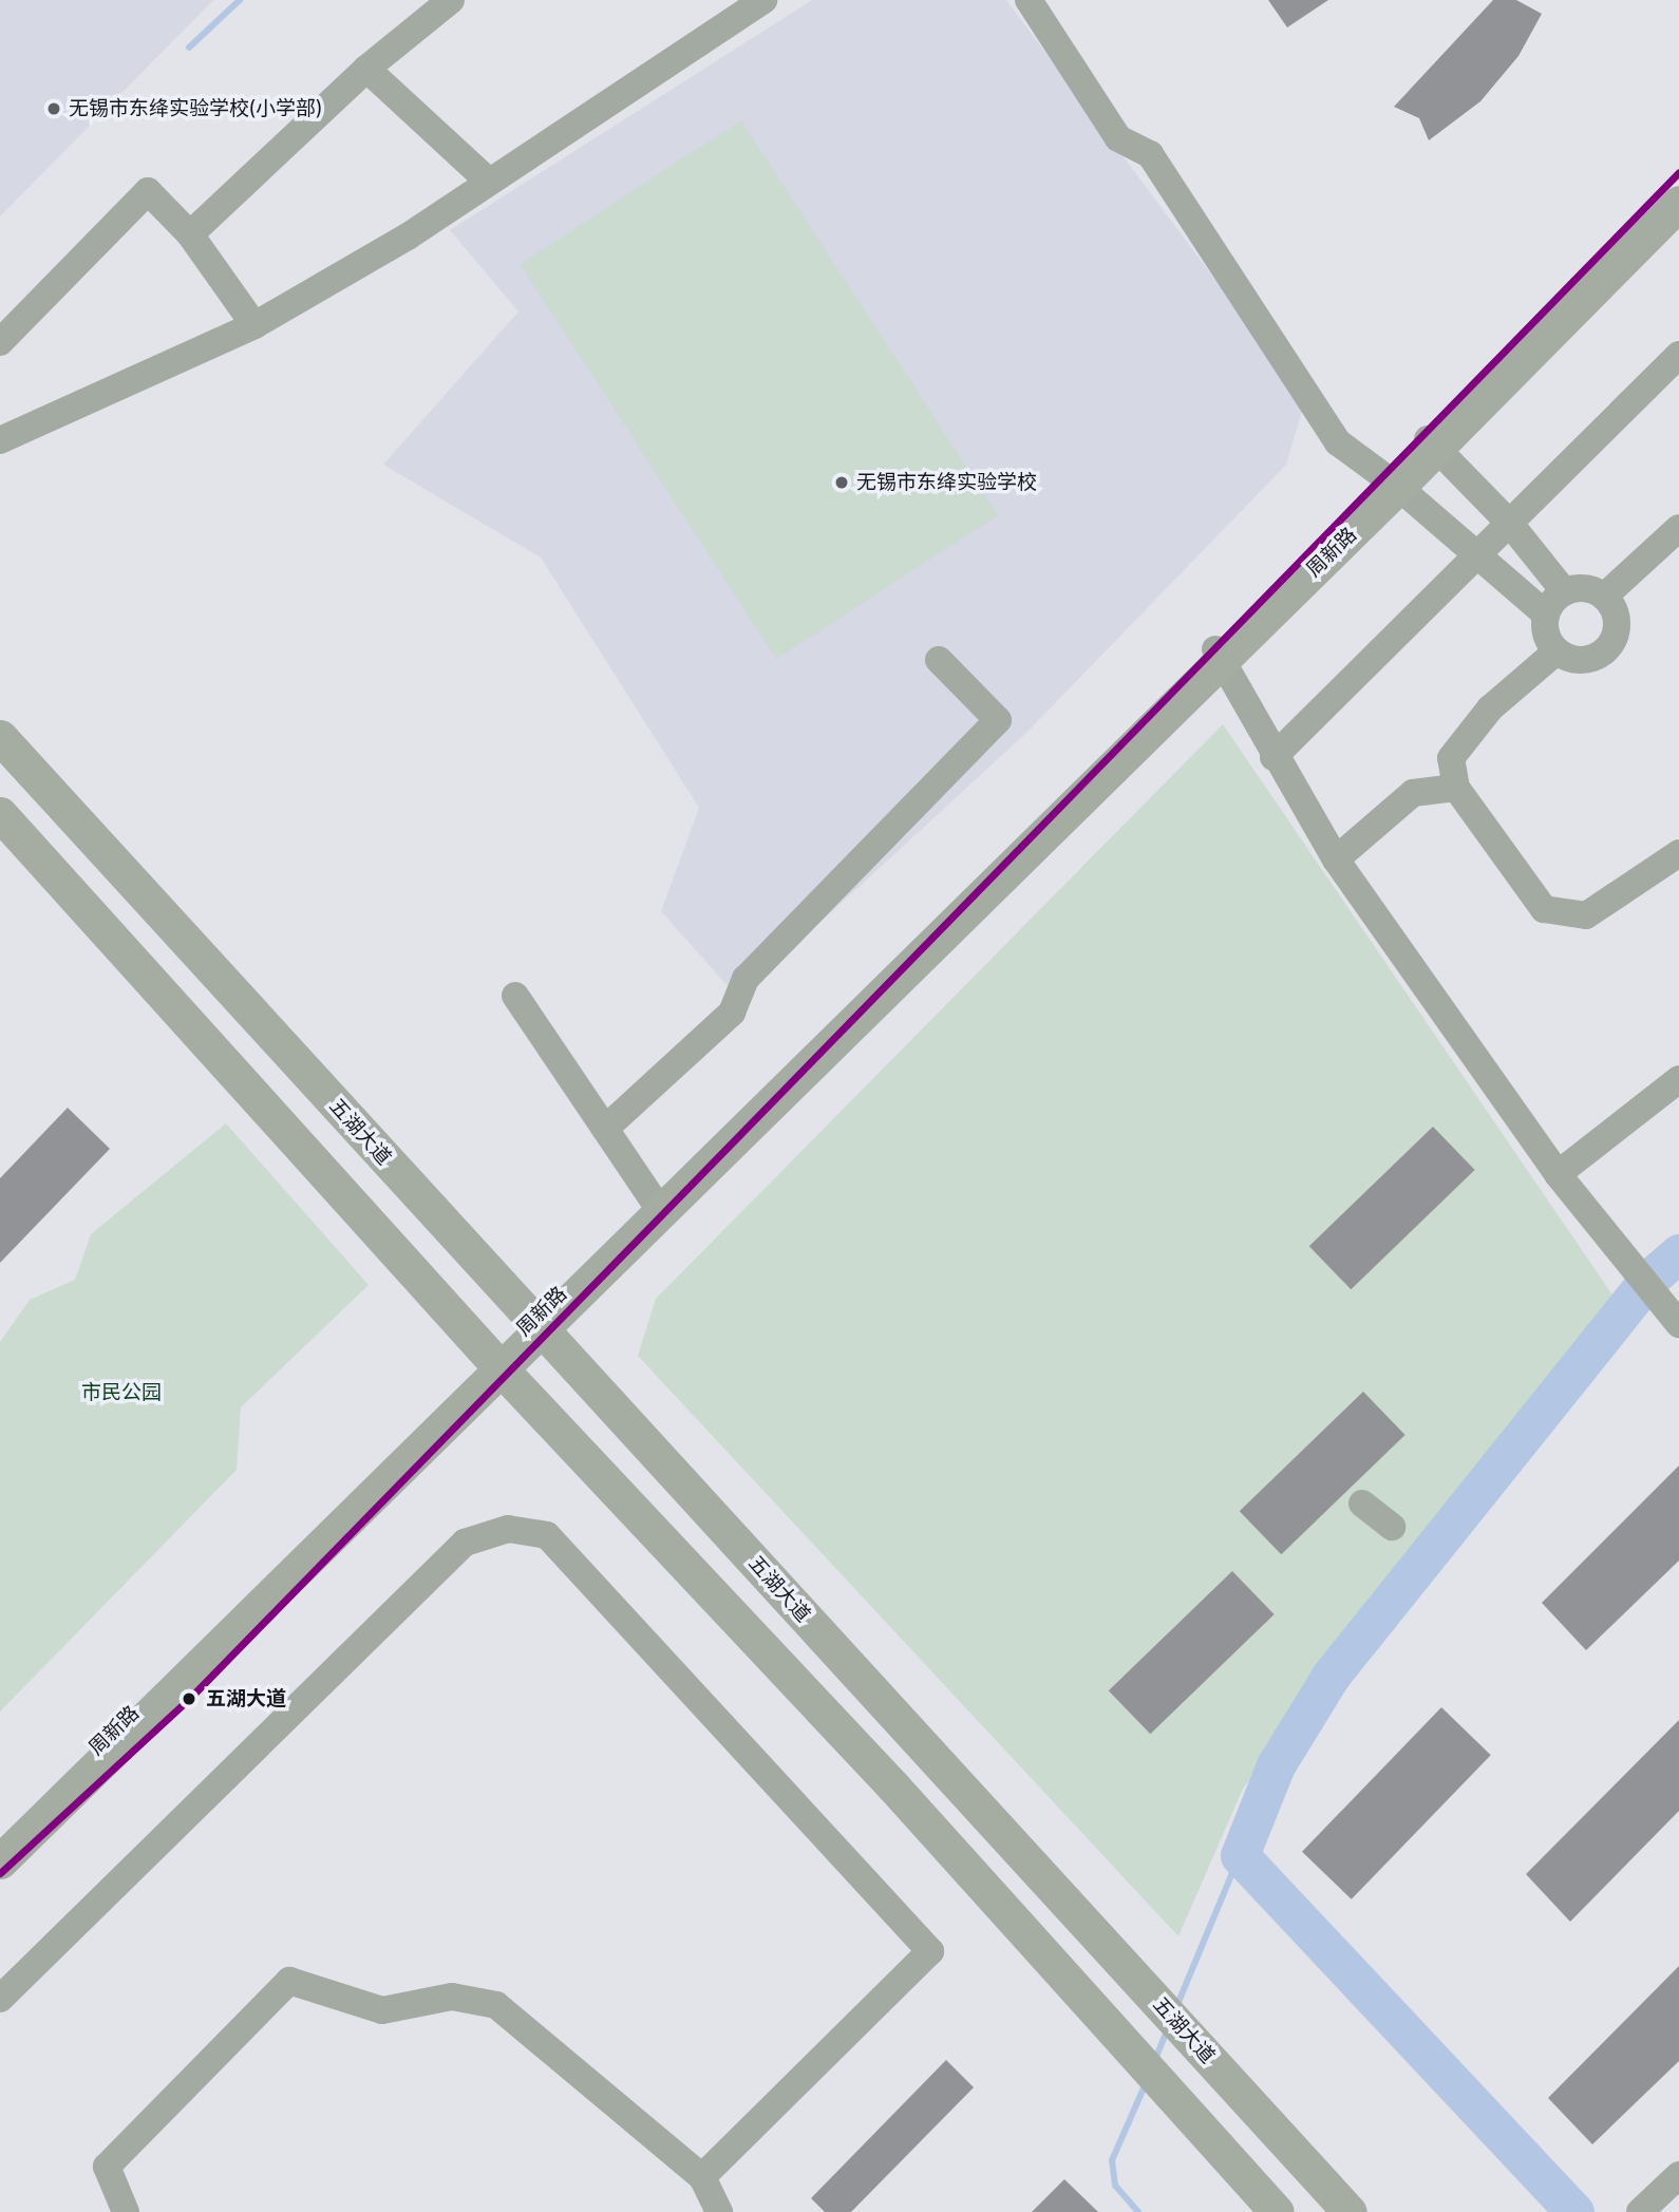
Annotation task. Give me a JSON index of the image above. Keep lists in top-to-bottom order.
{
  "streets": {
    "main road": ["周新路", "五湖大道"]
  },
  "crossings": [
    ["周新路", "五湖大道"]
  ],
  "parks": ["市民公园"],
  "places": ["无锡市东绛实验学校(小学部)", "无锡市东绛实验学校", "五湖大道"]
}
